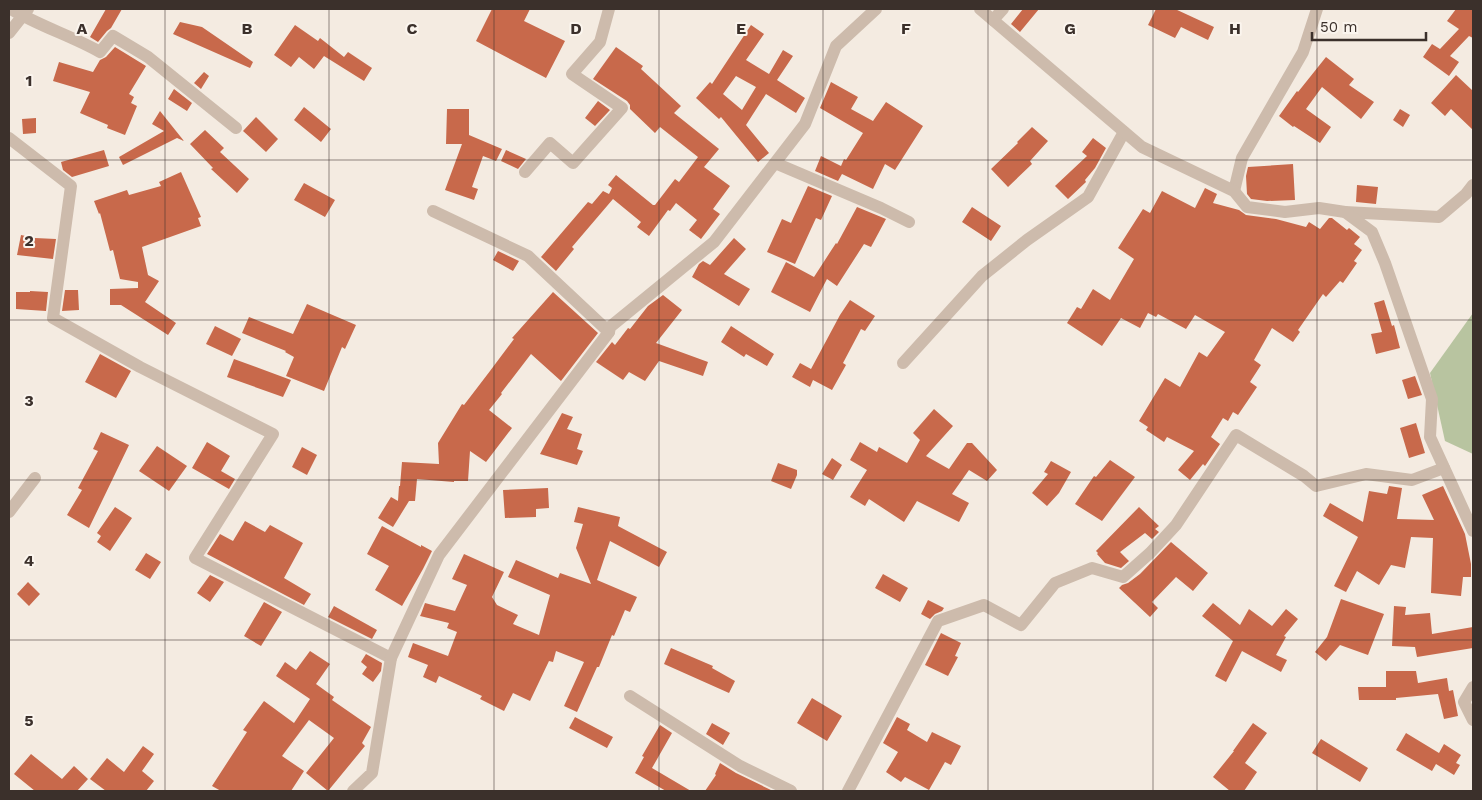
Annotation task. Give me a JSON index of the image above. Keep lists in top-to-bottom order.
{
  "scale_bar": "50 m",
  "grid": {
    "columns": [
      "A",
      "B",
      "C",
      "D",
      "E",
      "F",
      "G",
      "H"
    ],
    "rows": [
      "1",
      "2",
      "3",
      "4",
      "5"
    ]
  }
}
